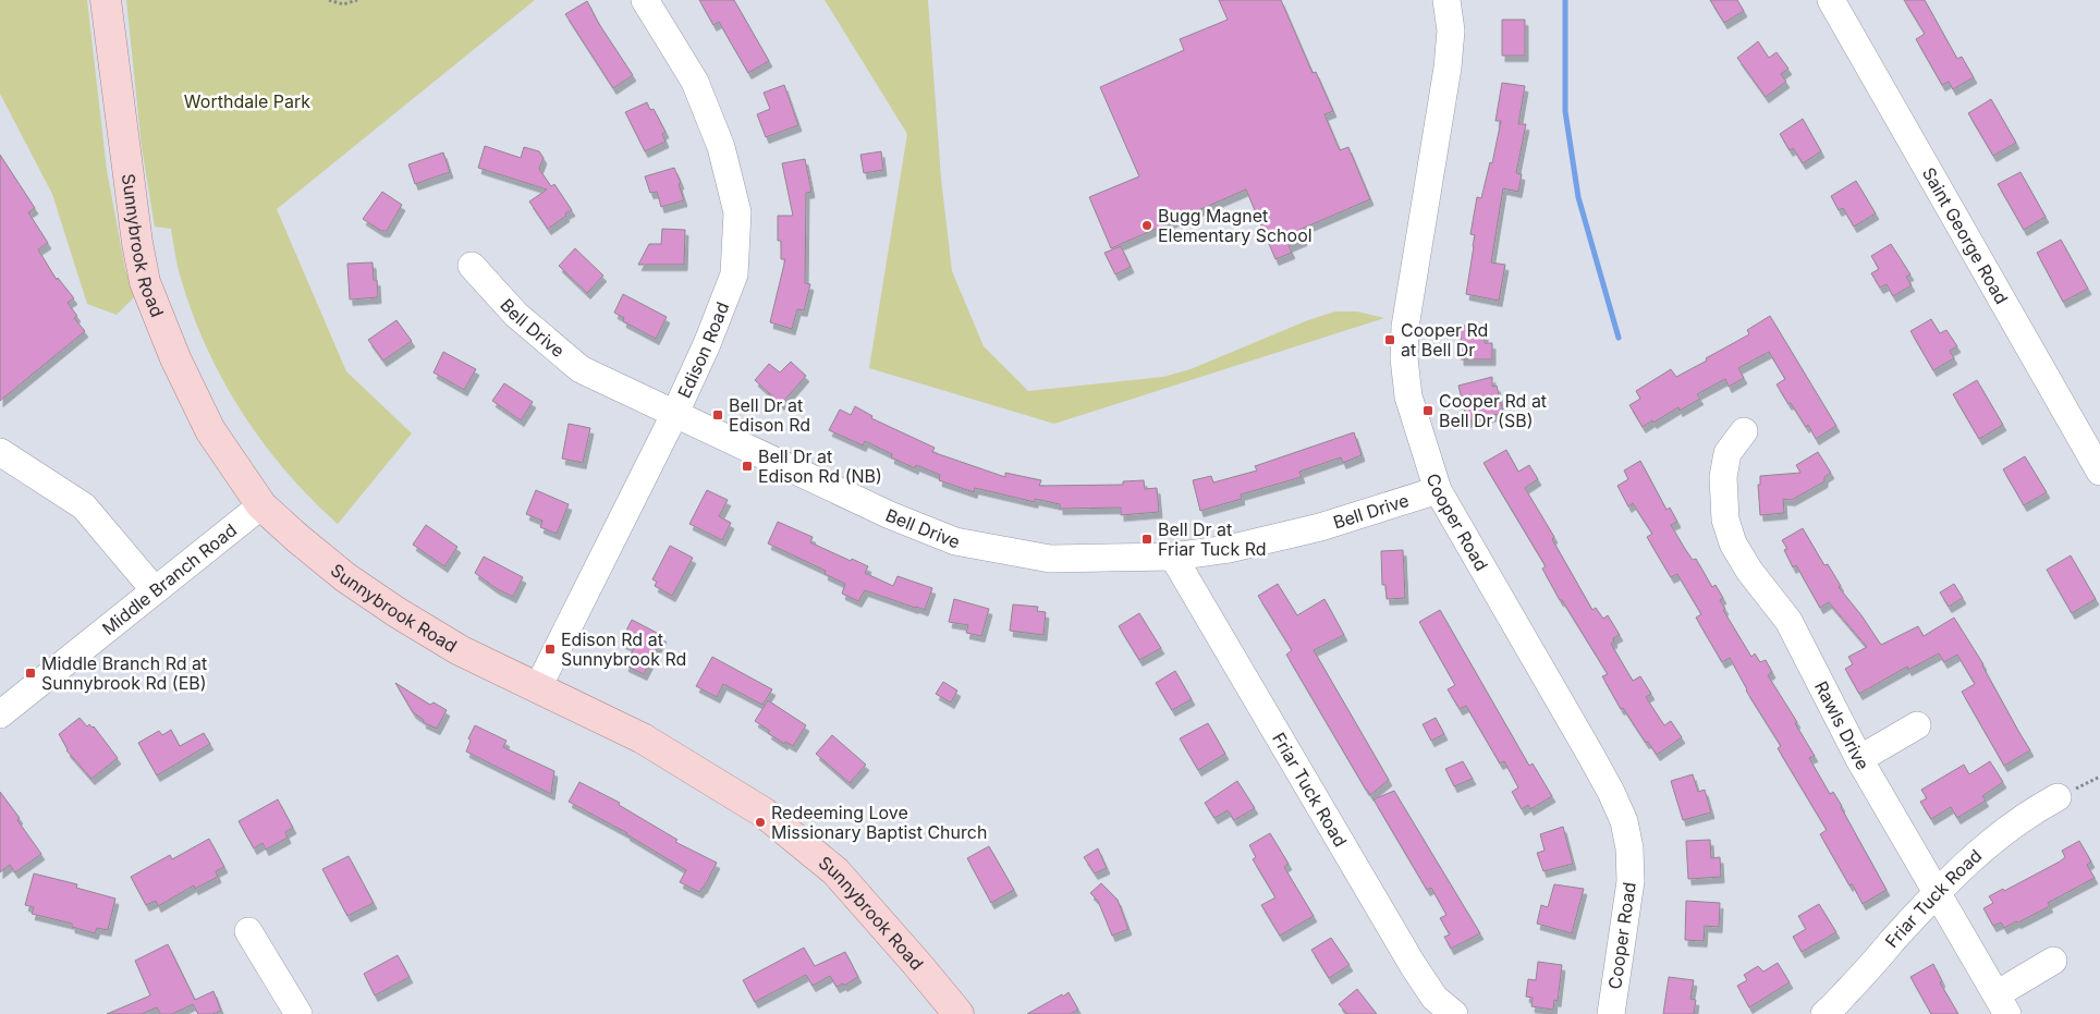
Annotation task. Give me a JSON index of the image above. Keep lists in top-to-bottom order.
{
  "streets": {
    "main road": ["Sunnybrook Road"],
    "street": [
      "Saint George Road",
      "Bell Drive",
      "Edison Road",
      "Cooper Road",
      "Middle Branch Road",
      "Rawls Drive",
      "Friar Tuck Road"
    ]
  },
  "crossings": [
    ["Sunnybrook Road", "Edison Road"],
    ["Sunnybrook Road", "Middle Branch Road"],
    ["Bell Drive", "Edison Road"],
    ["Bell Drive", "Cooper Road"],
    ["Bell Drive", "Friar Tuck Road"],
    ["Rawls Drive", "Friar Tuck Road"]
  ],
  "parks": ["Worthdale Park"],
  "places": {
    "other": ["Bugg Magnet Elementary School", "Redeeming Love Missionary Baptist Church"],
    "transit": [
      "Cooper Rd at Bell Dr",
      "Cooper Rd at Bell Dr (SB)",
      "Bell Dr at Edison Rd",
      "Bell Dr at Edison Rd (NB)",
      "Bell Dr at Friar Tuck Rd",
      "Edison Rd at Sunnybrook Rd",
      "Middle Branch Rd at Sunnybrook Rd (EB)"
    ]
  }
}
